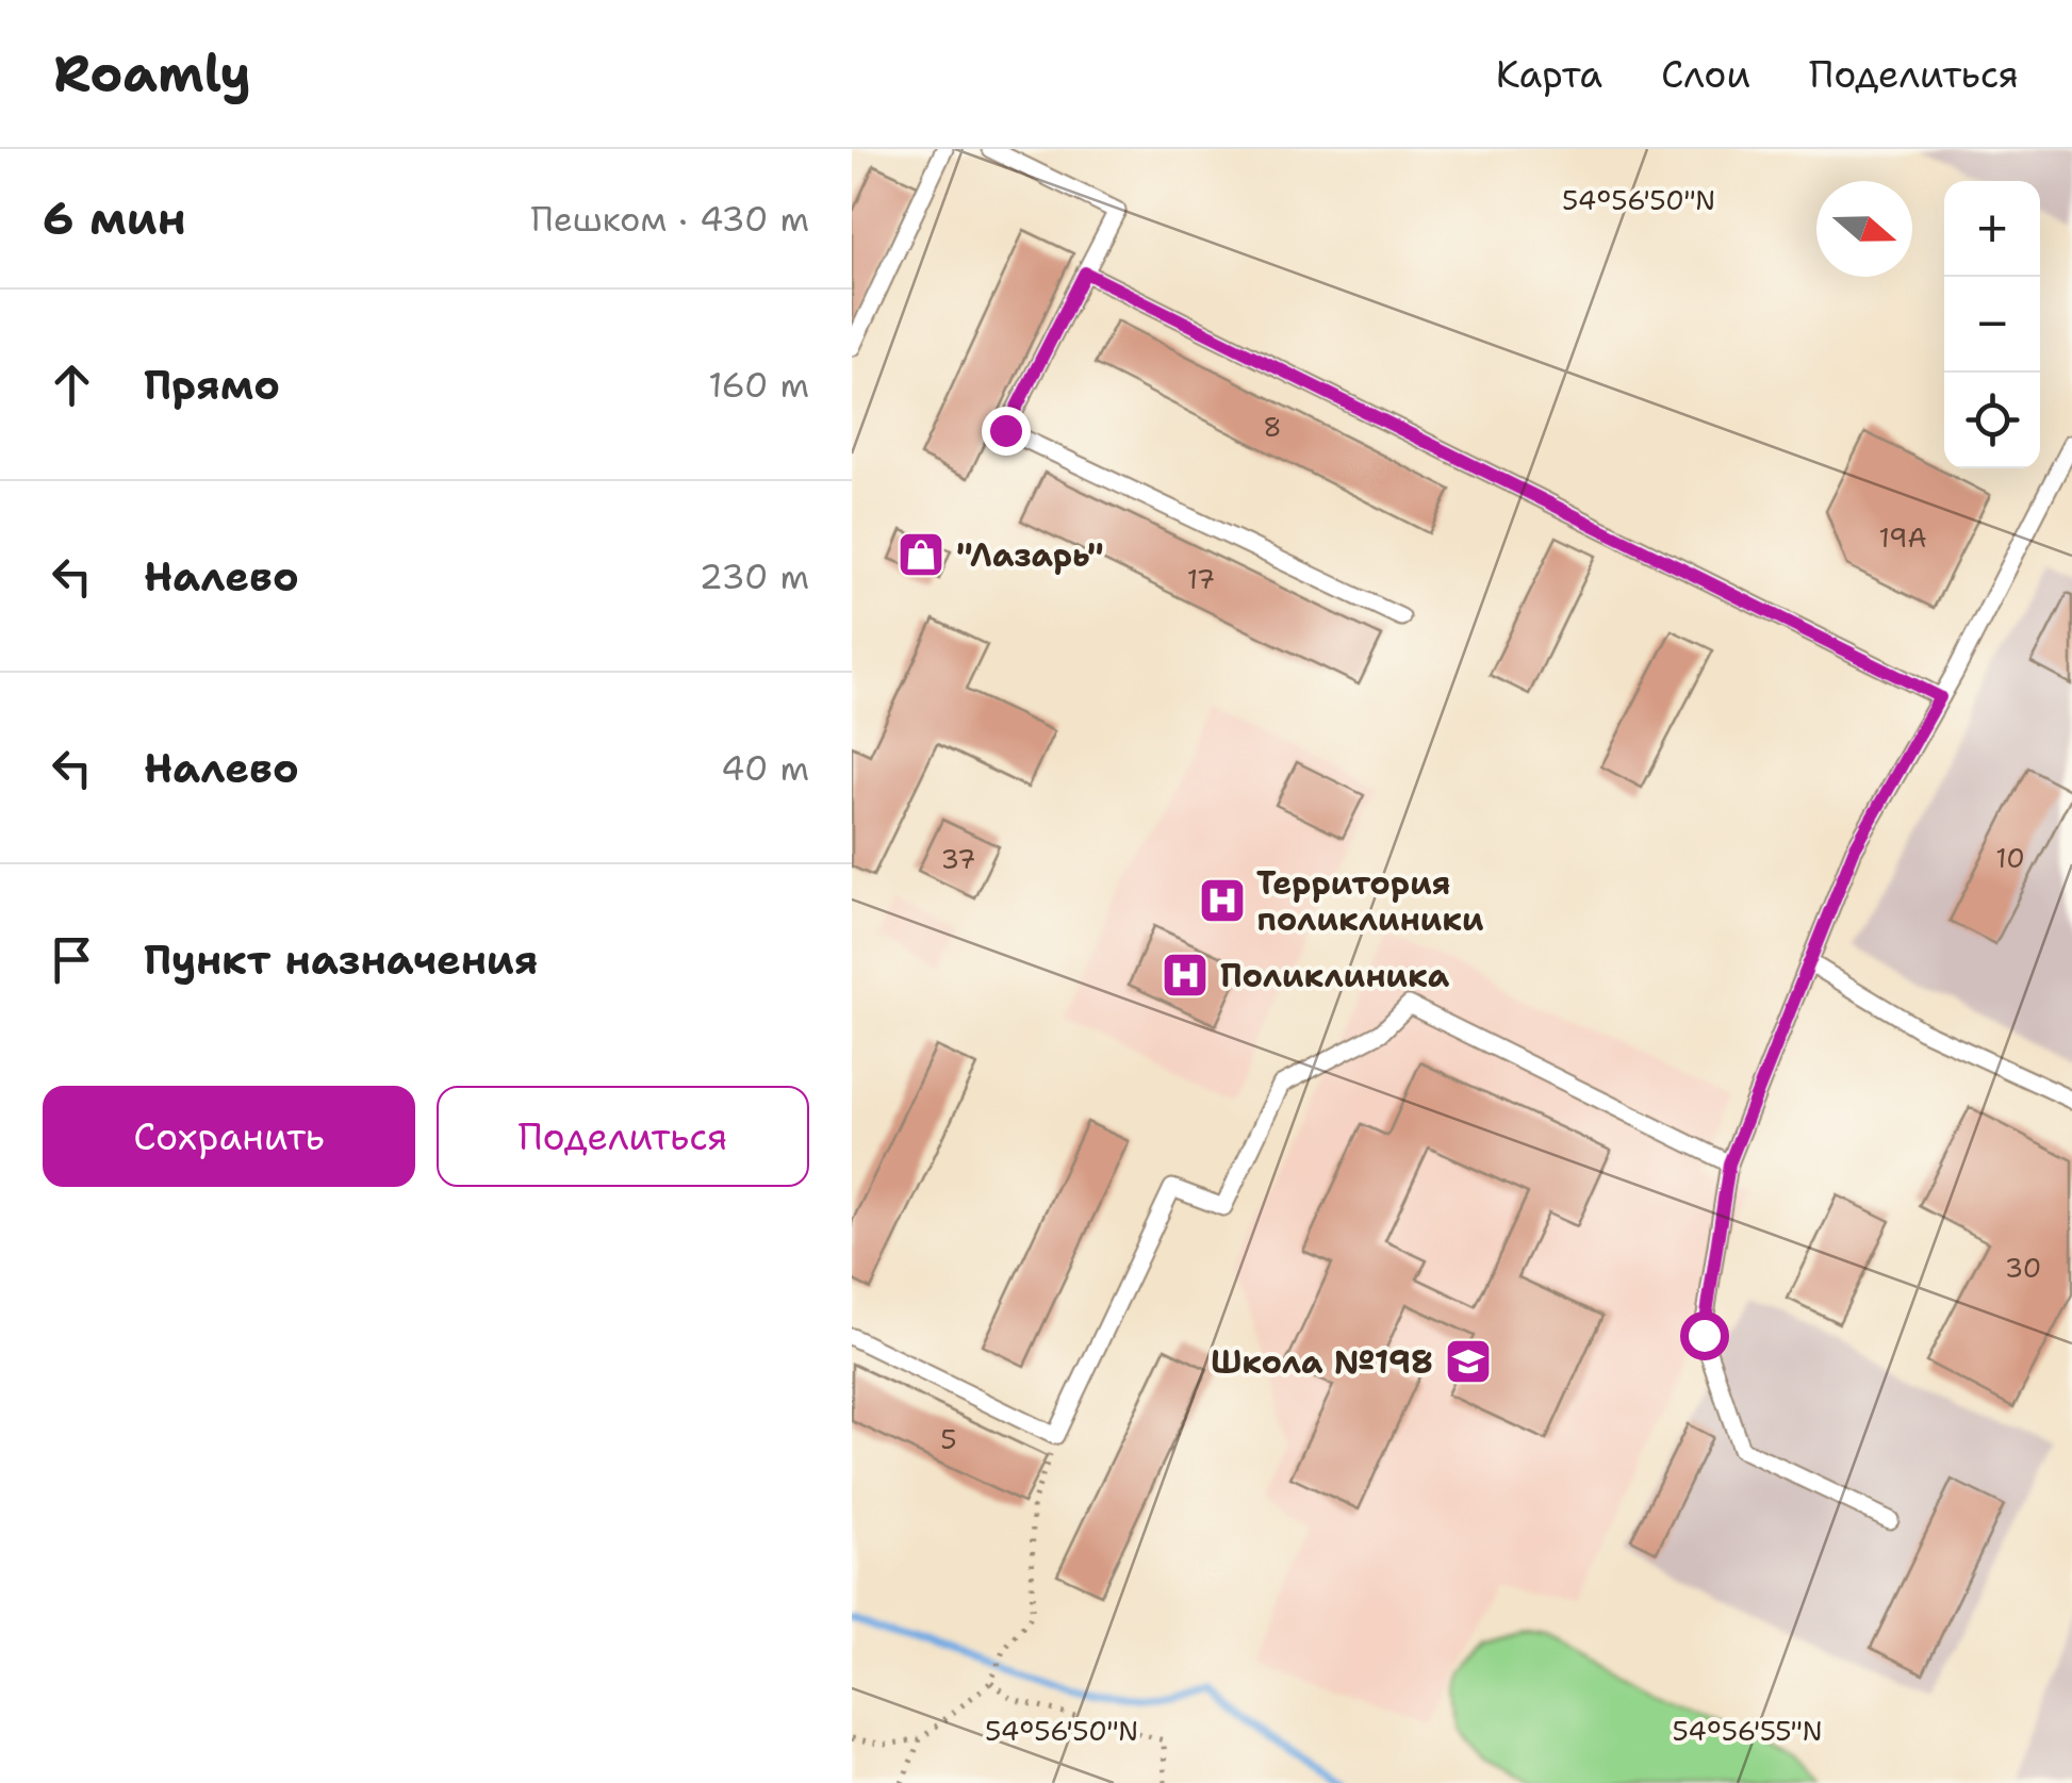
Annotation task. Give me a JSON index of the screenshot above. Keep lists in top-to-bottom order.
{
  "places": {
    "shop": ["\"Лазарь\""],
    "hospital": ["Территория поликлиники", "Поликлиника"],
    "school or university": ["Школа №198"]
  },
  "house_numbers": [
    "8",
    "19А",
    "17",
    "10",
    "37",
    "30",
    "5"
  ],
  "north": "right",
  "page": {
    "header": "Roamly",
    "nav": ["Карта", "Слои", "Поделиться"],
    "heading": ["6 мин", "Пешком · 430 m"],
    "map_buttons": ["+", "−"],
    "list": [
      ["Прямо", "160 m"],
      ["Налево", "230 m"],
      ["Налево", "40 m"],
      "Пункт назначения"
    ],
    "buttons": ["Сохранить", "Поделиться"]
  },
  "coordinates": ["54°56'50\"N", "54°56'55\"N"]
}
